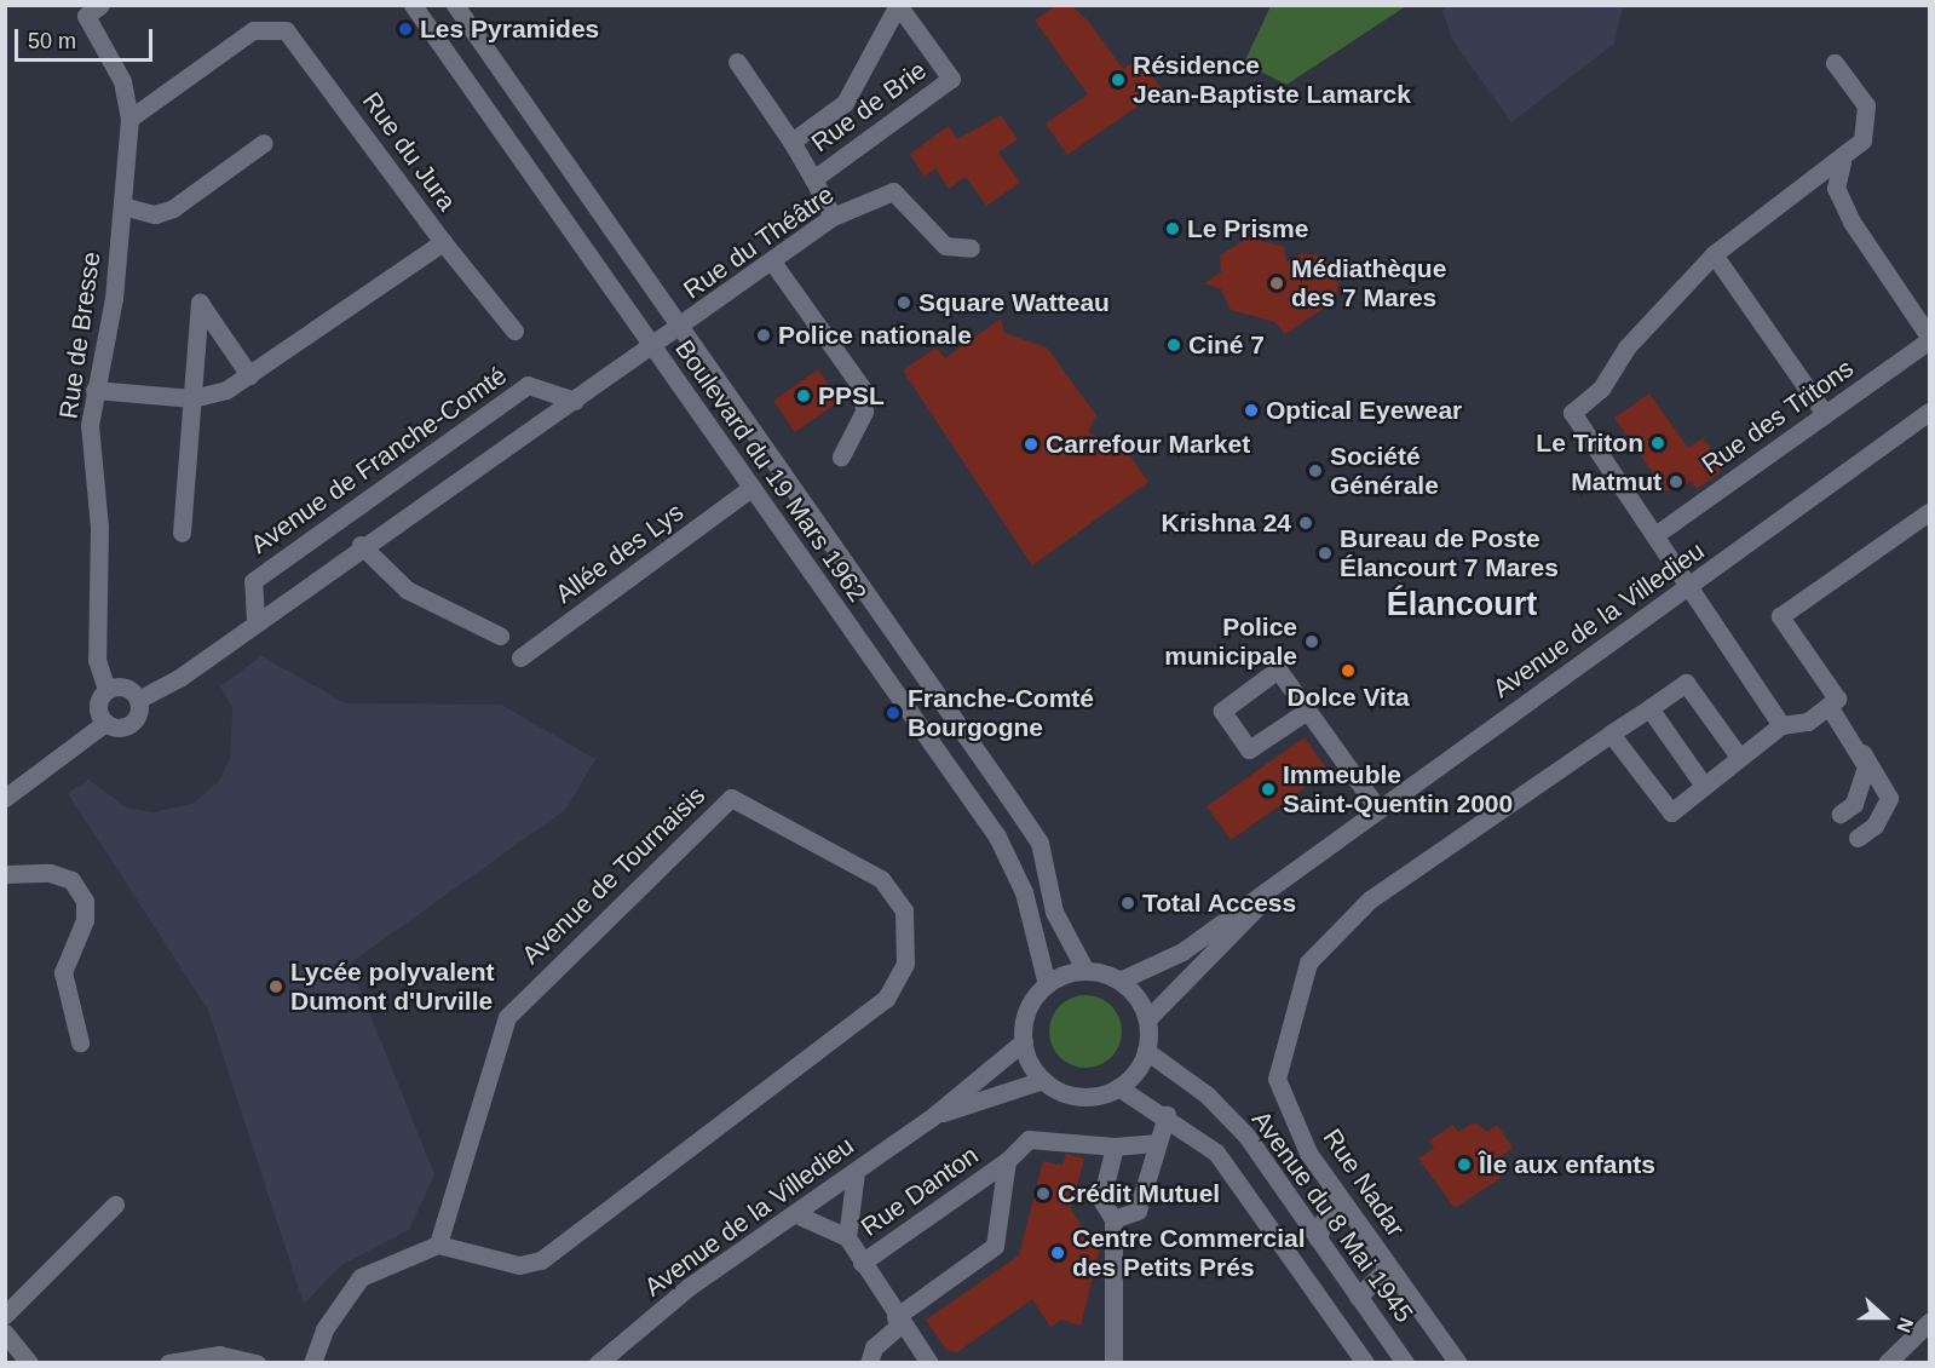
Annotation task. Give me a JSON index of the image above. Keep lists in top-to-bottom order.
{
  "streets": {
    "street": [
      "Rue de Brie",
      "Rue du Jura",
      "Rue du Théâtre",
      "Rue de Bresse",
      "Rue des Tritons",
      "Avenue de Franche-Comté",
      "Boulevard du 19 Mars 1962",
      "Allée des Lys",
      "Avenue de la Villedieu",
      "Avenue de Tournaisis",
      "Rue Nadar",
      "Rue Danton",
      "Avenue du 8 Mai 1945"
    ]
  },
  "crossings": [
    ["Rue de Brie", "Rue du Théâtre"],
    ["Rue du Jura", "Rue de Bresse"],
    ["Rue du Théâtre", "Boulevard du 19 Mars 1962"],
    ["Boulevard du 19 Mars 1962", "Allée des Lys"],
    ["Boulevard du 19 Mars 1962", "Avenue de la Villedieu"],
    ["Boulevard du 19 Mars 1962", "Avenue du 8 Mai 1945"],
    ["Avenue de la Villedieu", "Avenue du 8 Mai 1945"]
  ],
  "districts": ["Élancourt"],
  "places": [
    "Les Pyramides",
    "Résidence Jean-Baptiste Lamarck",
    "Le Prisme",
    "Médiathèque des 7 Mares",
    "Square Watteau",
    "Police nationale",
    "Ciné 7",
    "PPSL",
    "Optical Eyewear",
    "Le Triton",
    "Carrefour Market",
    "Société Générale",
    "Matmut",
    "Krishna 24",
    "Bureau de Poste Élancourt 7 Mares",
    "Police municipale",
    "Dolce Vita",
    "Franche-Comté Bourgogne",
    "Immeuble Saint-Quentin 2000",
    "Total Access",
    "Lycée polyvalent Dumont d'Urville",
    "Île aux enfants",
    "Crédit Mutuel",
    "Centre Commercial des Petits Prés"
  ],
  "scale_bar": "50 m",
  "north": "right"
}
